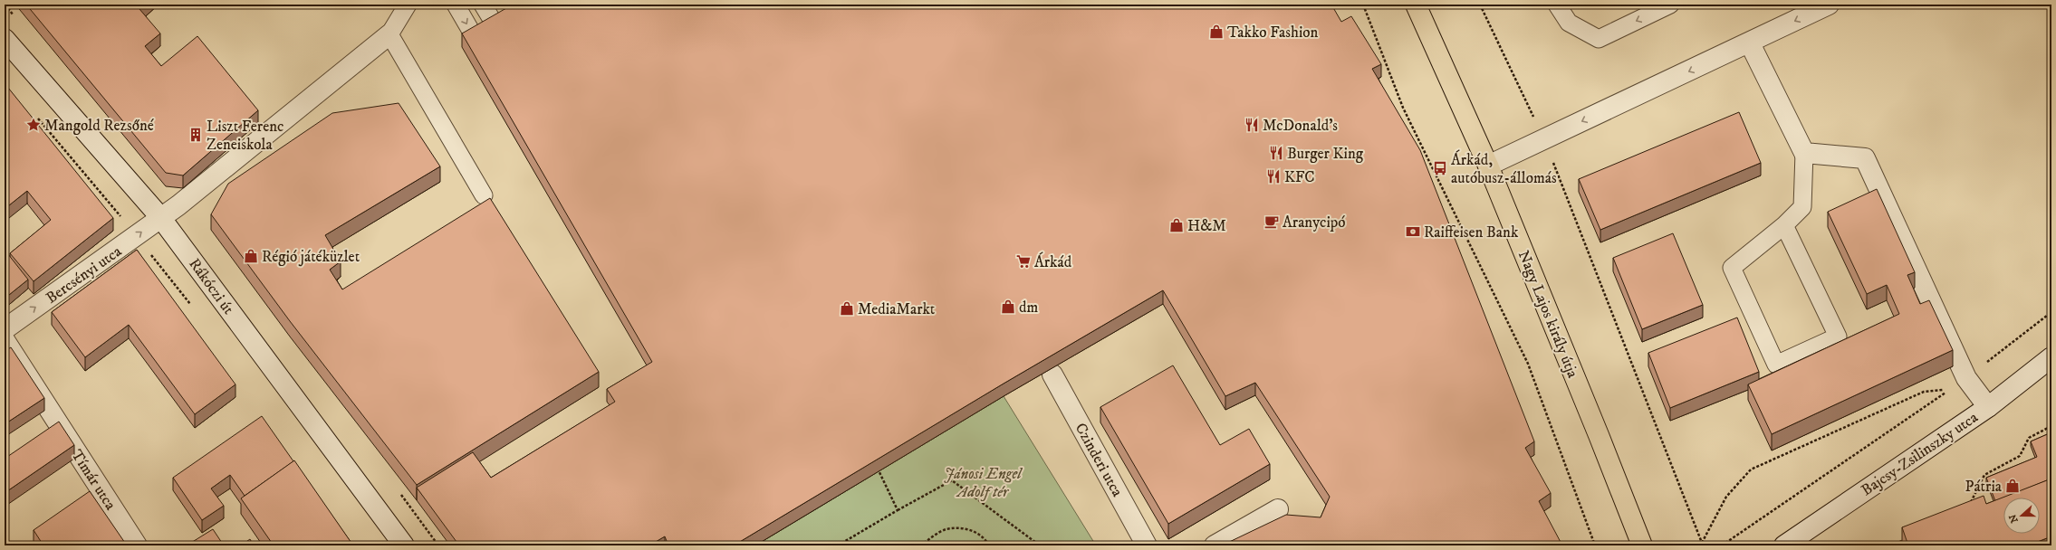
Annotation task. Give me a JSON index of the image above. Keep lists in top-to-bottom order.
{
  "streets": {
    "main road": ["Nagy Lajos király útja"],
    "street": [
      "Bercsényi utca",
      "Rákóczi út",
      "Bajcsy-Zsilinszky utca",
      "Czinderi utca",
      "Tímár utca"
    ]
  },
  "crossings": [
    ["Bercsényi utca", "Rákóczi út"]
  ],
  "one_way": ["Bercsényi utca"],
  "parks": ["Jánosi Engel Adolf tér"],
  "places": {
    "shop": [
      "Takko Fashion",
      "H&M",
      "Régió játéküzlet",
      "dm",
      "MediaMarkt",
      "Pátria"
    ],
    "place": ["Mangold Rezsőné"],
    "restaurant": ["McDonald's", "Burger King", "KFC"],
    "building": ["Liszt Ferenc Zeneiskola"],
    "bus stop": ["Árkád, autóbusz-állomás"],
    "cafe": ["Aranycipó"],
    "bank": ["Raiffeisen Bank"],
    "supermarket": ["Árkád"]
  },
  "north": "left"
}
